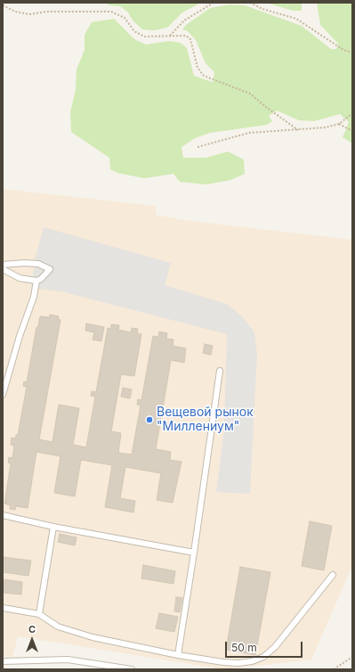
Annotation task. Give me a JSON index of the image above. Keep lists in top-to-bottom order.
{
  "places": ["Вещевой рынок \"Миллениум\""],
  "scale_bar": "50 m",
  "north": "top"
}
